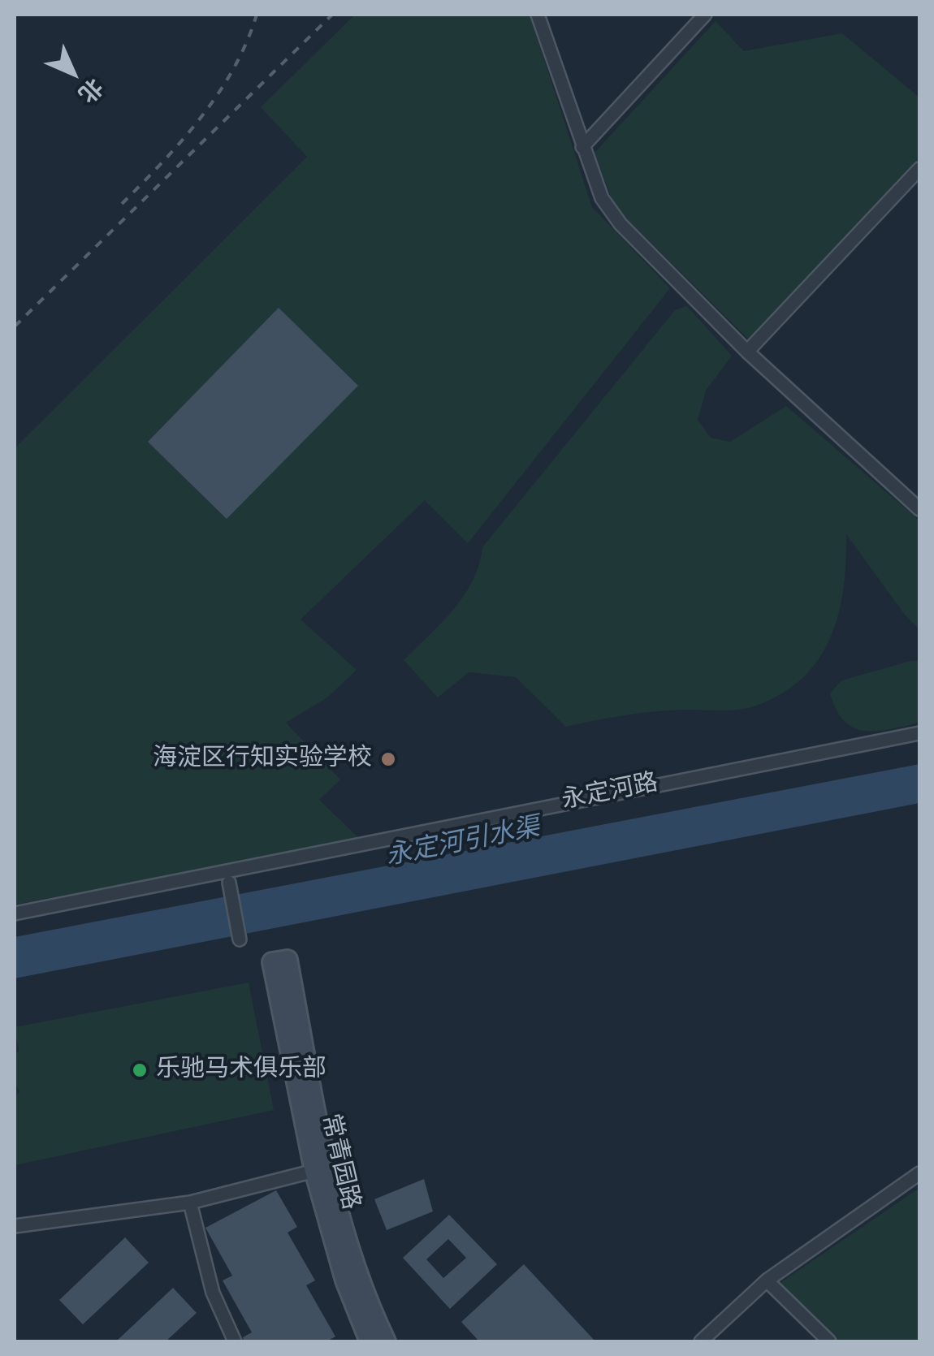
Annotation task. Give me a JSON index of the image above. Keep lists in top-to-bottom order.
{
  "streets": {
    "street": ["永定河路", "常青园路"]
  },
  "water": ["永定河引水渠"],
  "places": ["海淀区行知实验学校", "乐驰马术俱乐部"],
  "north": "bottom right"
}
